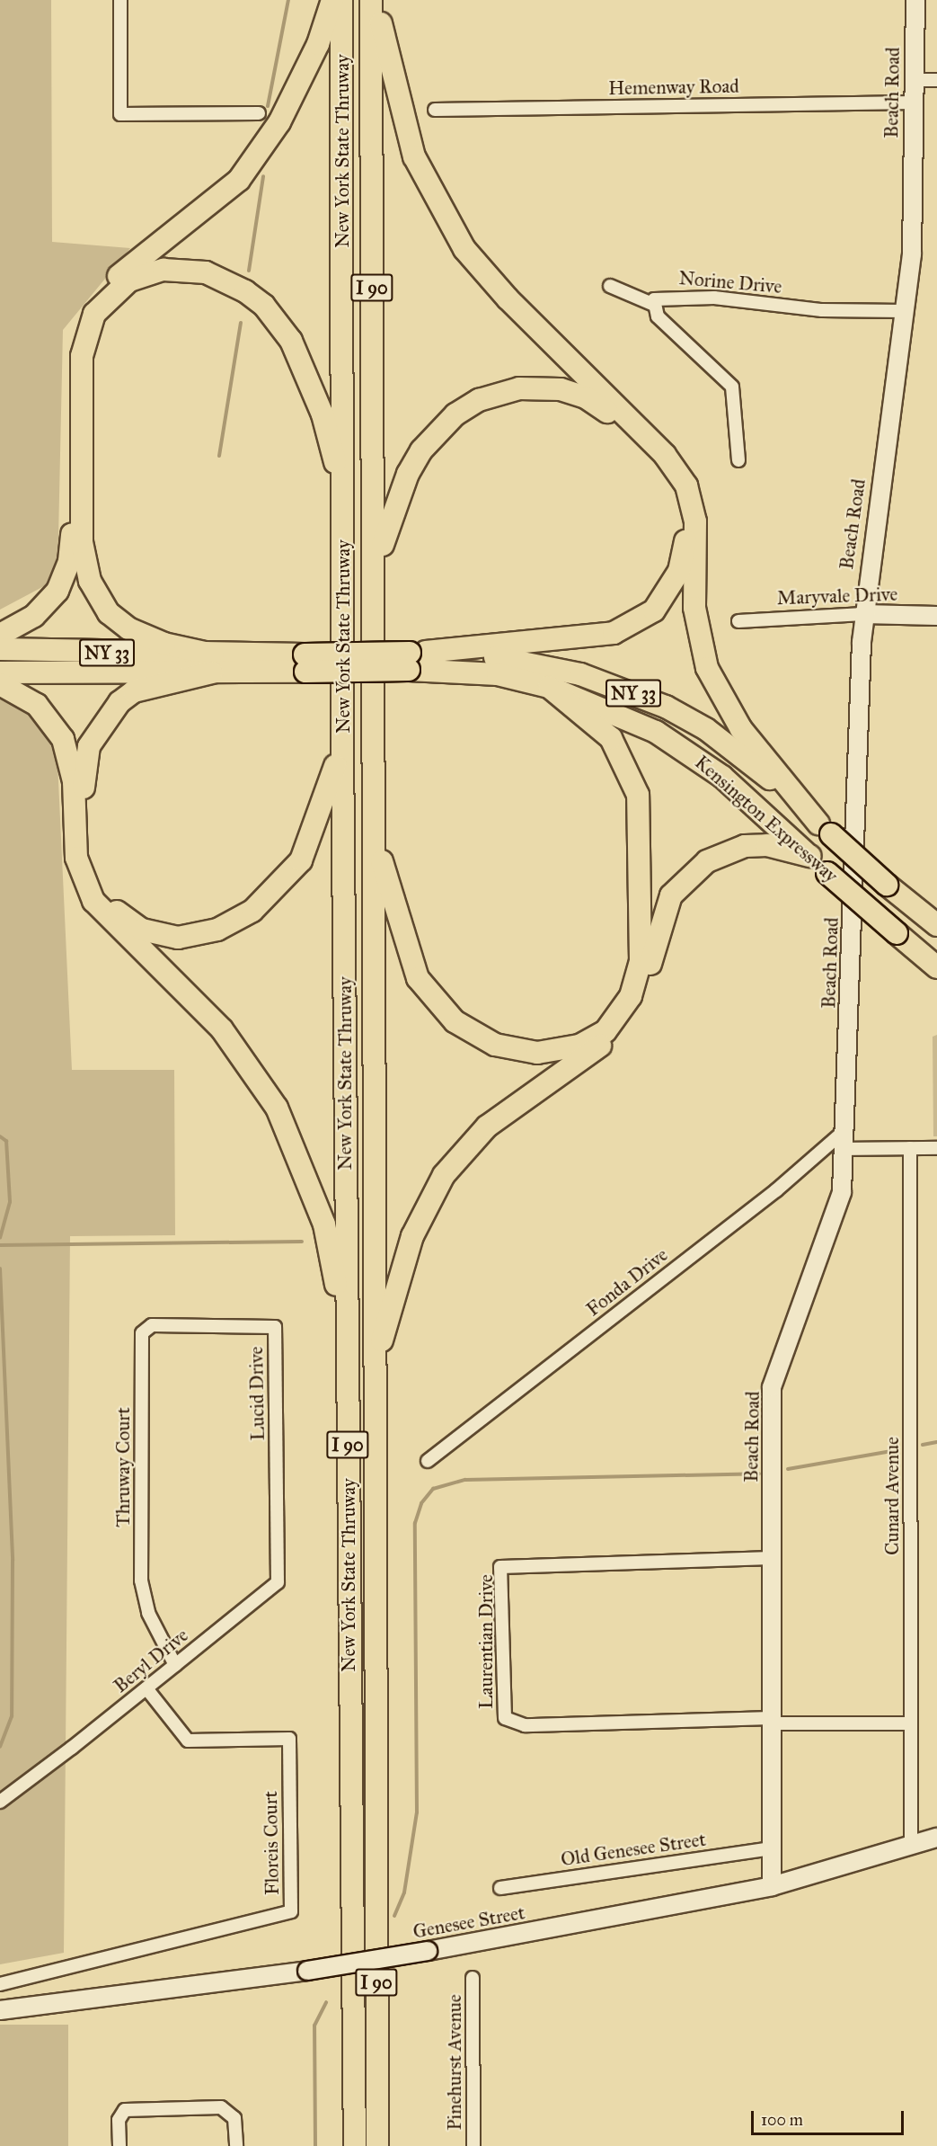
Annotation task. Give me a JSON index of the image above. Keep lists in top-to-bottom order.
{
  "streets": {
    "highway": [
      "New York State Thruway",
      "I 90",
      "NY 33",
      "Kensington Expressway"
    ],
    "street": [
      "Hemenway Road",
      "Beach Road",
      "Norine Drive",
      "Maryvale Drive",
      "Fonda Drive",
      "Lucid Drive",
      "Thruway Court",
      "Cunard Avenue",
      "Laurentian Drive",
      "Beryl Drive",
      "Floreis Court",
      "Old Genesee Street",
      "Genesee Street",
      "Pinehurst Avenue"
    ]
  },
  "crossings": [
    ["Hemenway Road", "Beach Road"],
    ["Beach Road", "Norine Drive"],
    ["Beach Road", "Maryvale Drive"],
    ["Beach Road", "Fonda Drive"],
    ["Beach Road", "Laurentian Drive"],
    ["Beach Road", "Old Genesee Street"],
    ["Beach Road", "Genesee Street"],
    ["Lucid Drive", "Thruway Court"],
    ["Lucid Drive", "Beryl Drive"],
    ["Thruway Court", "Beryl Drive"],
    ["Cunard Avenue", "Genesee Street"],
    ["Beryl Drive", "Floreis Court"]
  ],
  "scale_bar": "100 m"
}
